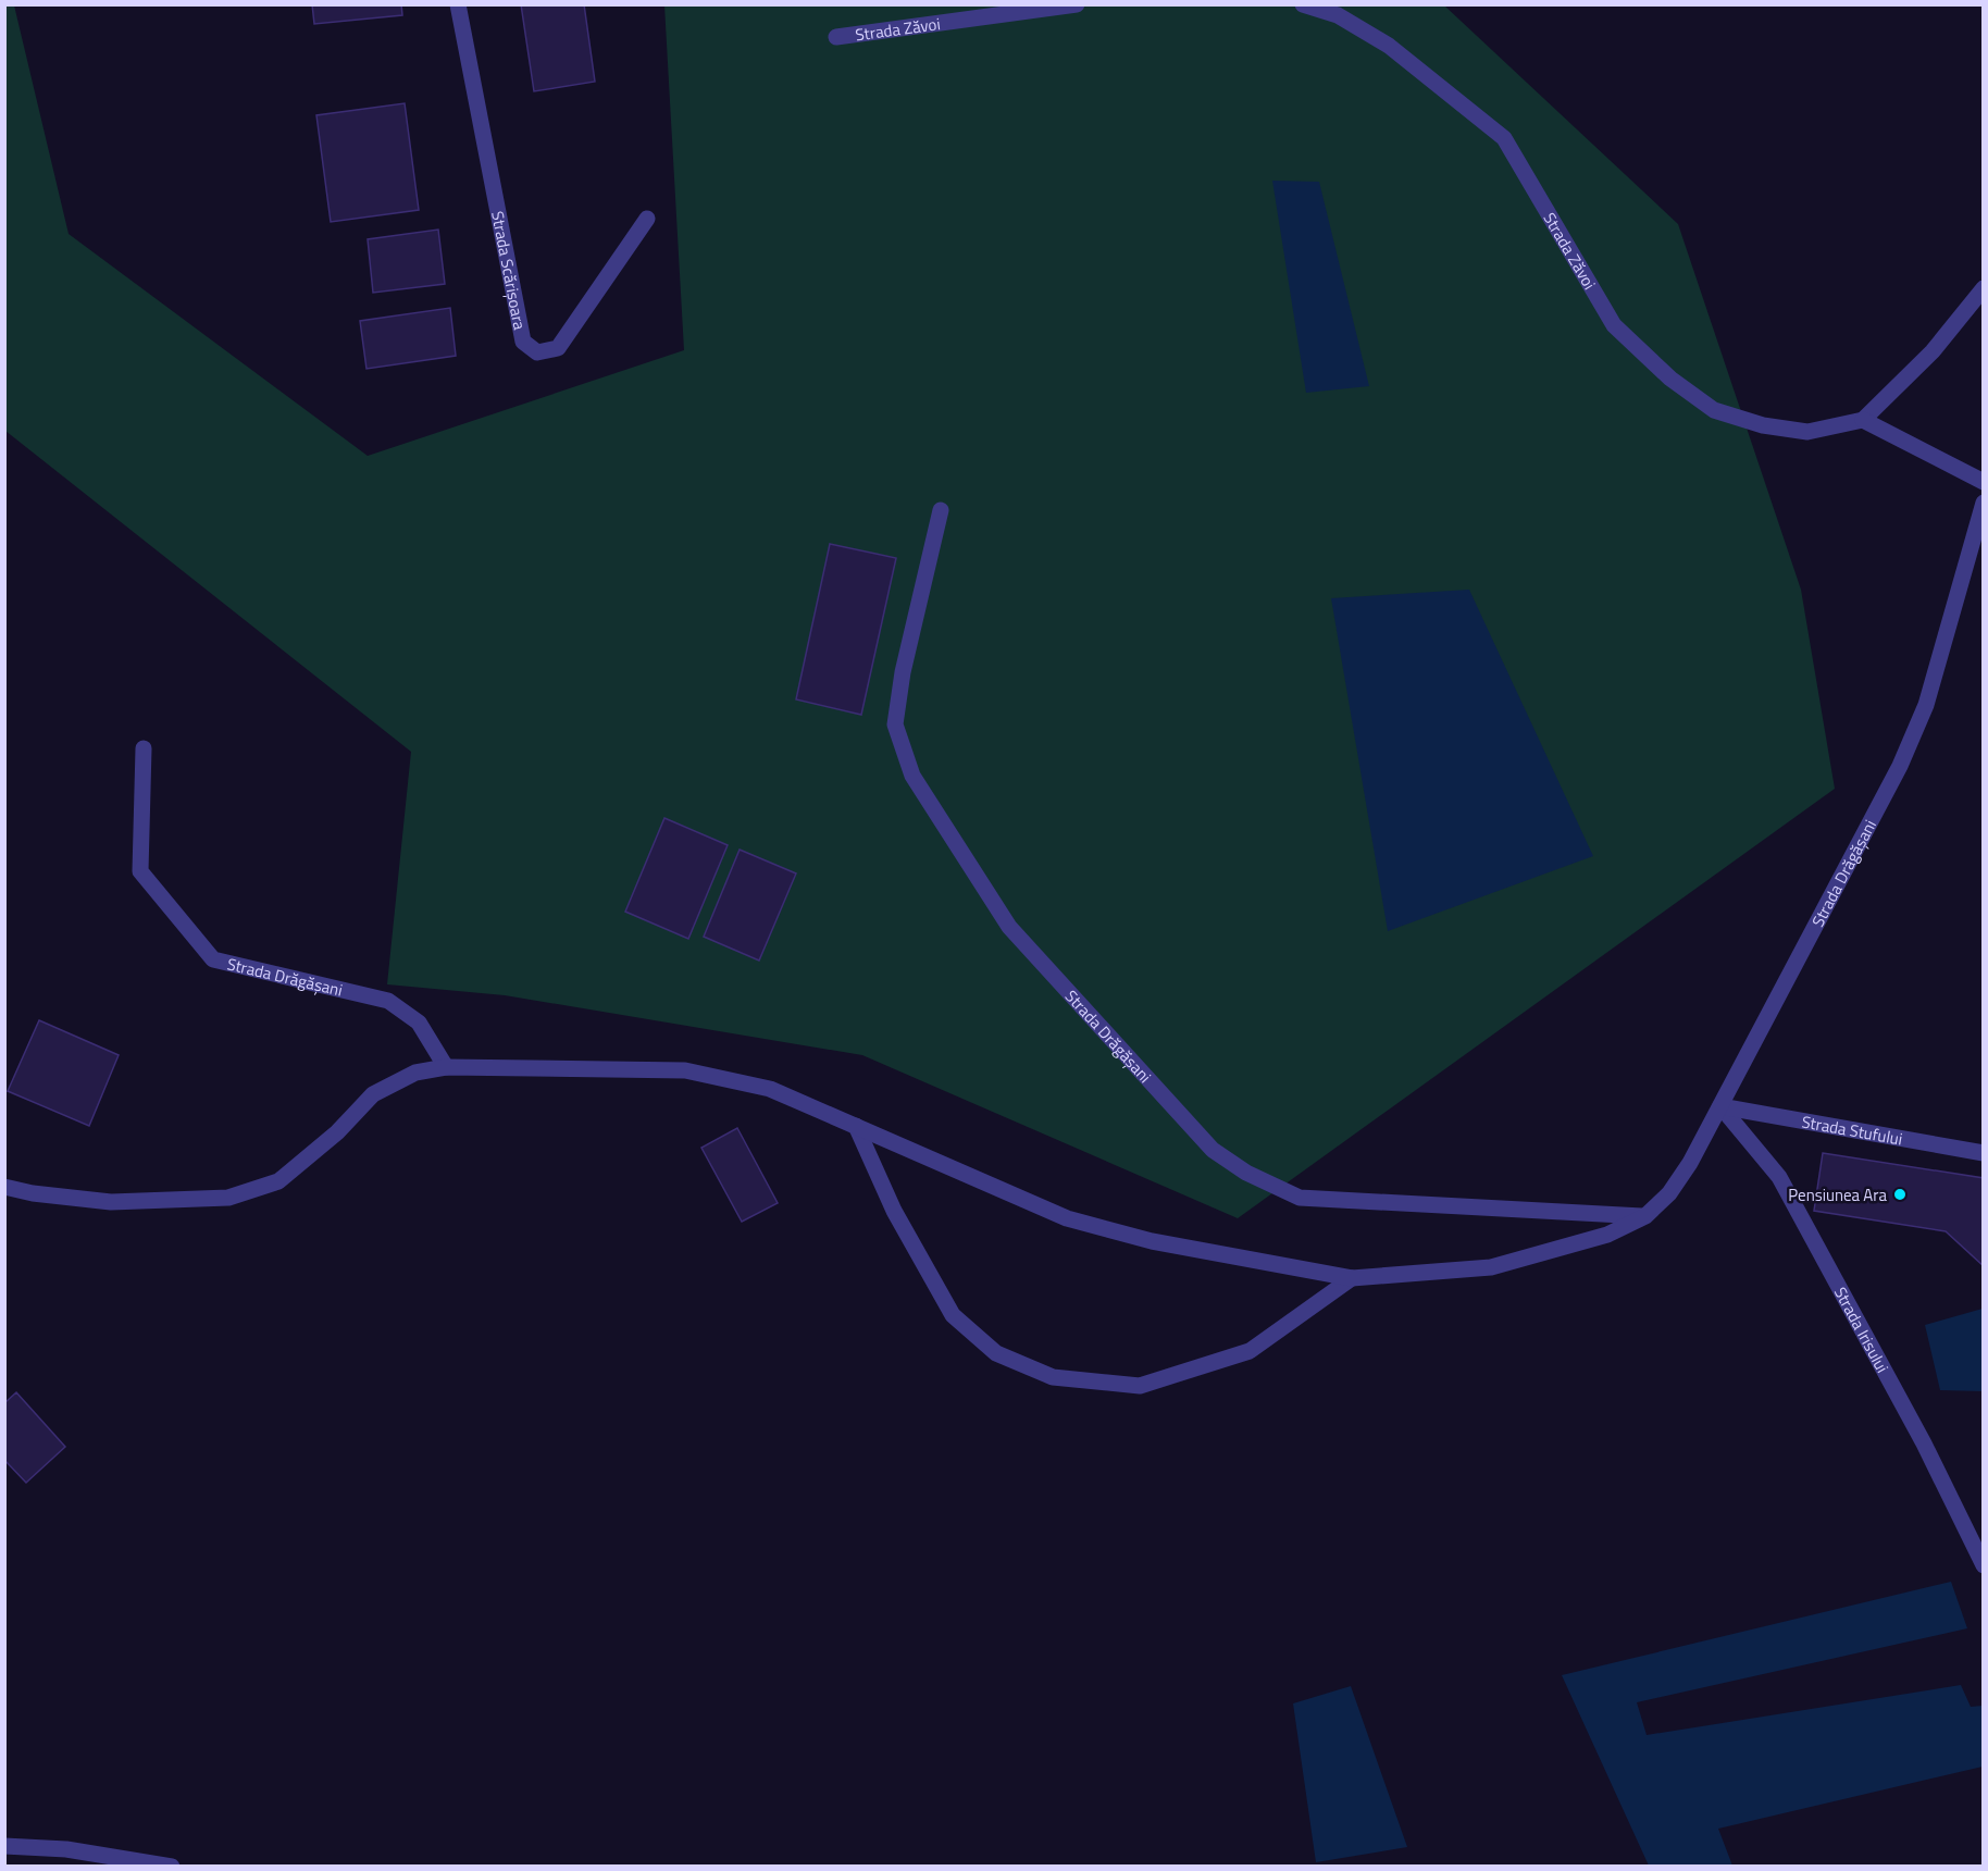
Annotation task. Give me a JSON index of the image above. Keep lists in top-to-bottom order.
{
  "streets": {
    "street": [
      "Strada Zăvoi",
      "Strada Scărișoara",
      "Strada Drăgășani",
      "Strada Stufului",
      "Strada Irisului"
    ]
  },
  "crossings": [
    ["Strada Drăgășani", "Strada Stufului"],
    ["Strada Drăgășani", "Strada Irisului"],
    ["Strada Stufului", "Strada Irisului"]
  ],
  "places": ["Pensiunea Ara"]
}
